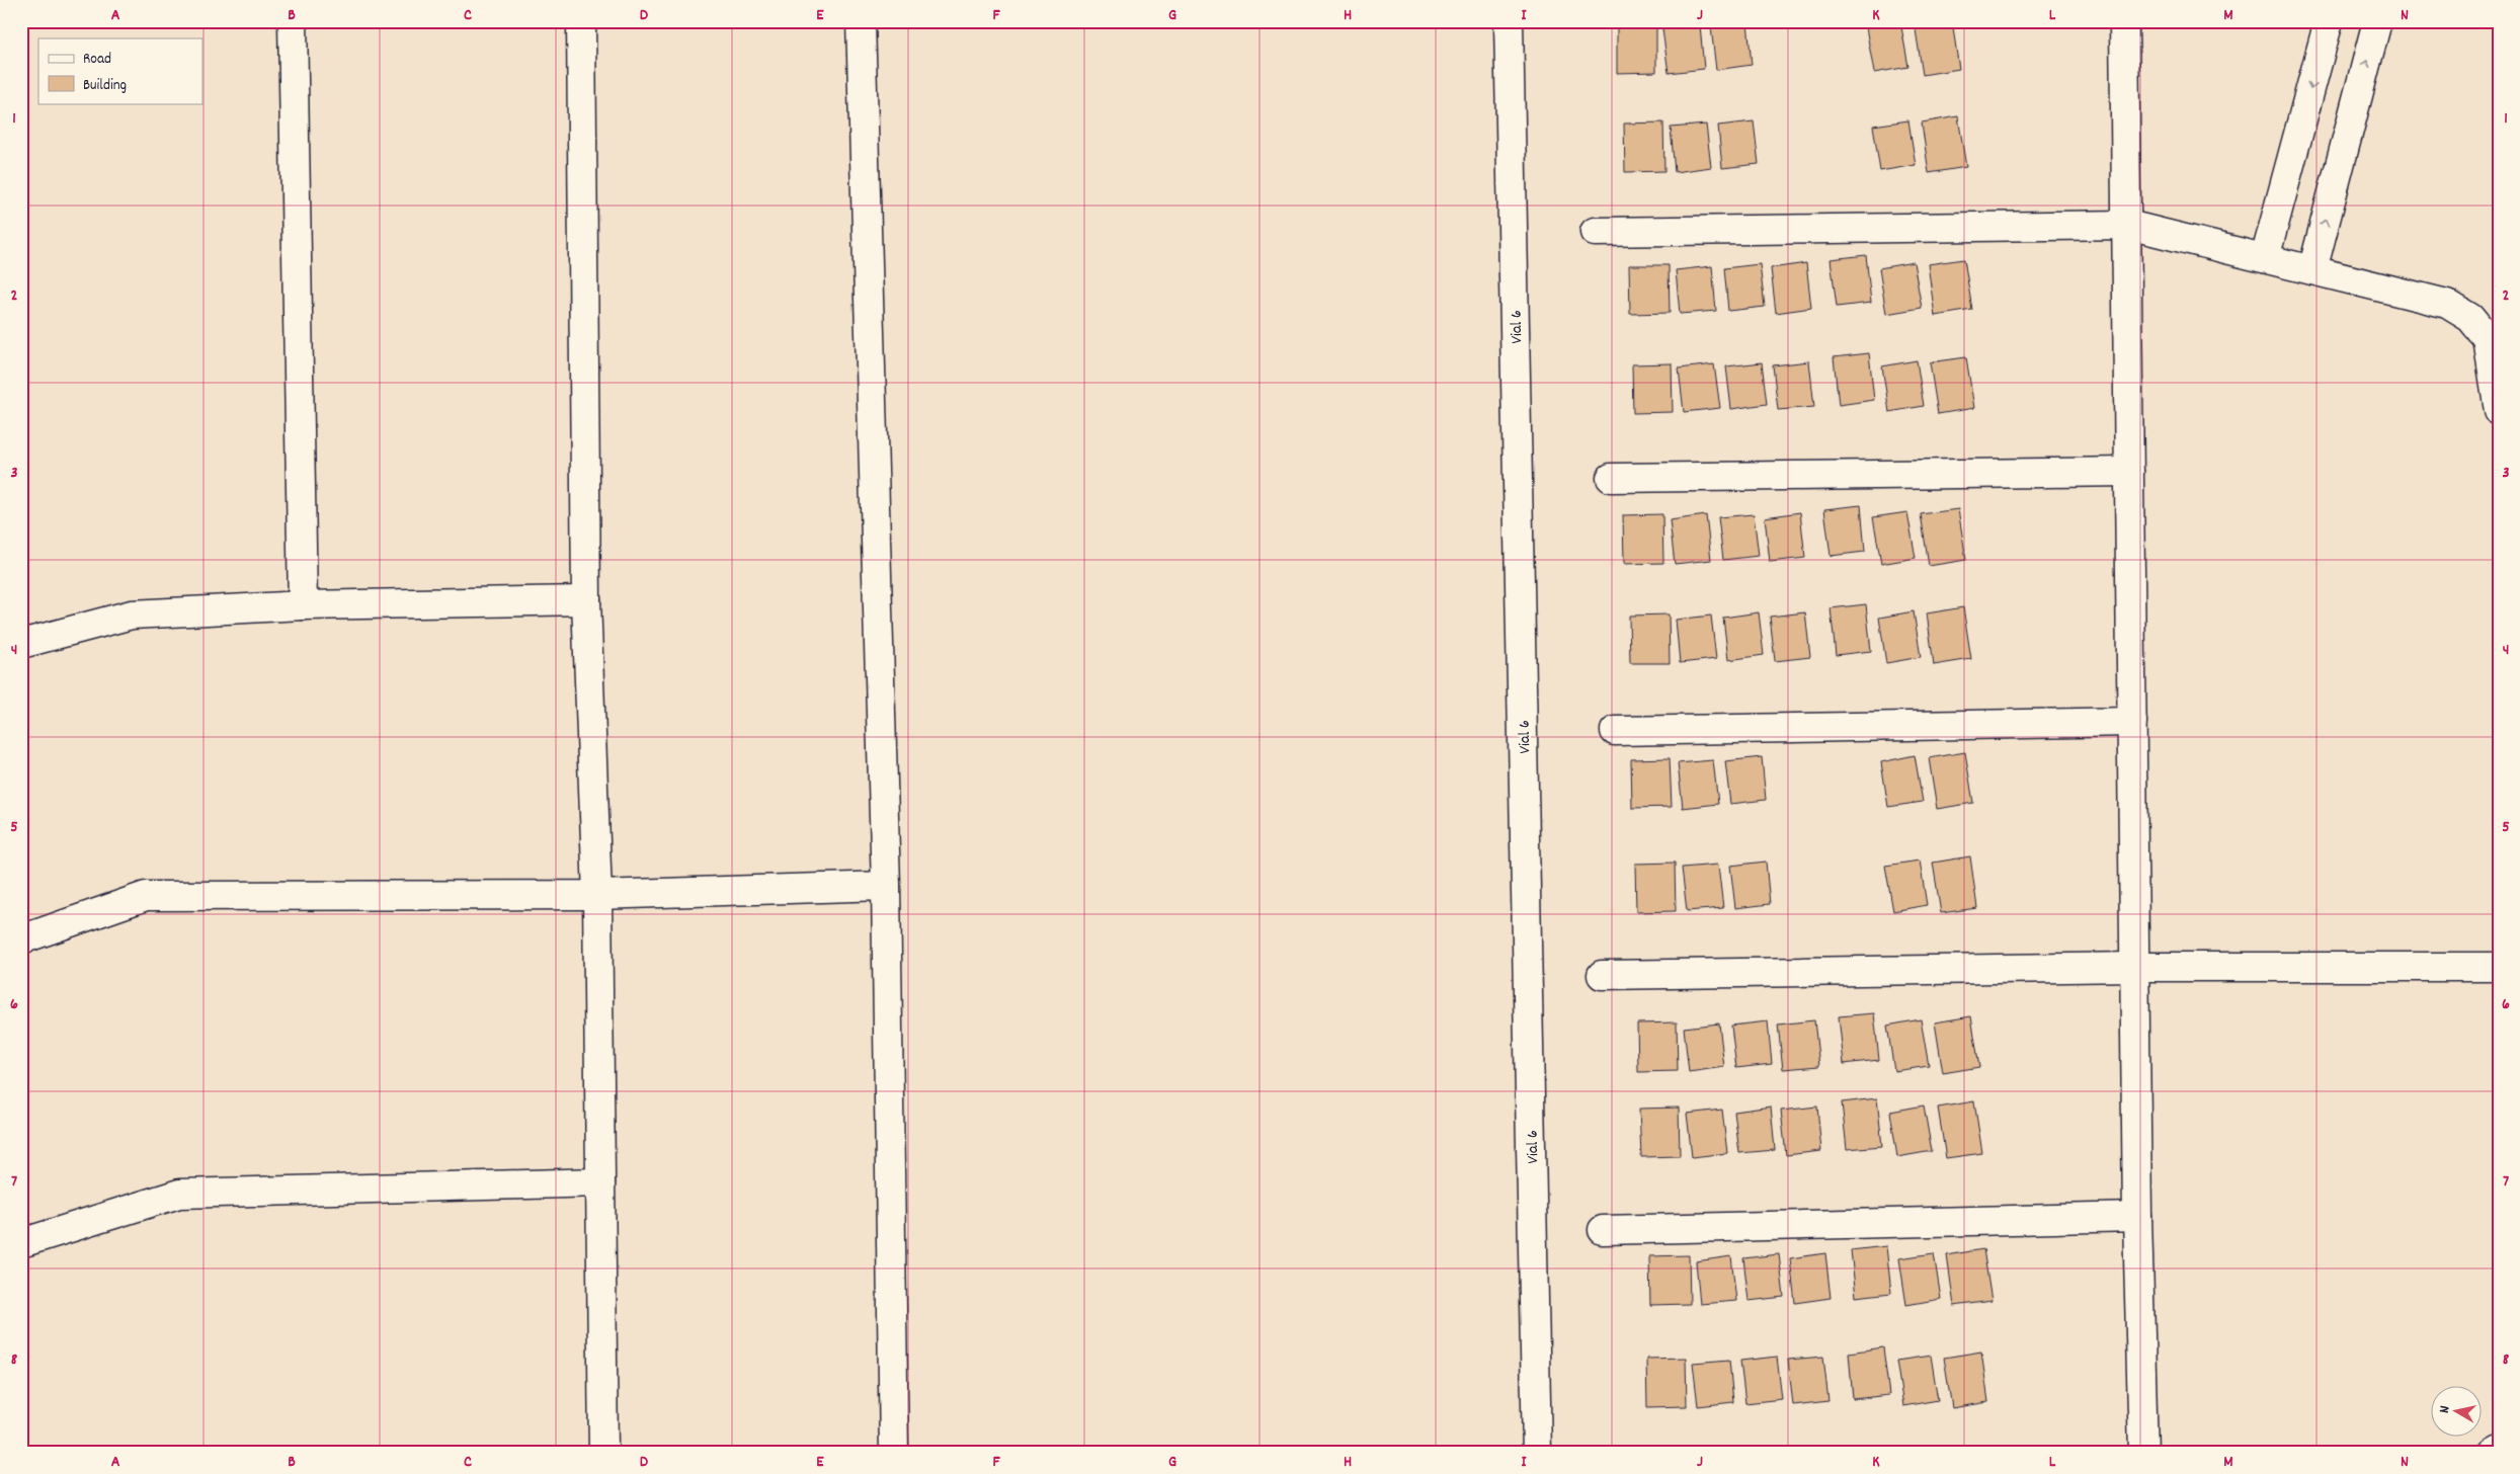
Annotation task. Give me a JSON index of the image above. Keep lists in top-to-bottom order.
{
  "streets": {
    "street": ["Vial 6"]
  },
  "legend": ["Road", "Building"],
  "north": "left",
  "grid": {
    "columns": [
      "A",
      "B",
      "C",
      "D",
      "E",
      "F",
      "G",
      "H",
      "I",
      "J",
      "K",
      "L",
      "M",
      "N"
    ],
    "rows": [
      "1",
      "2",
      "3",
      "4",
      "5",
      "6",
      "7",
      "8"
    ]
  }
}
